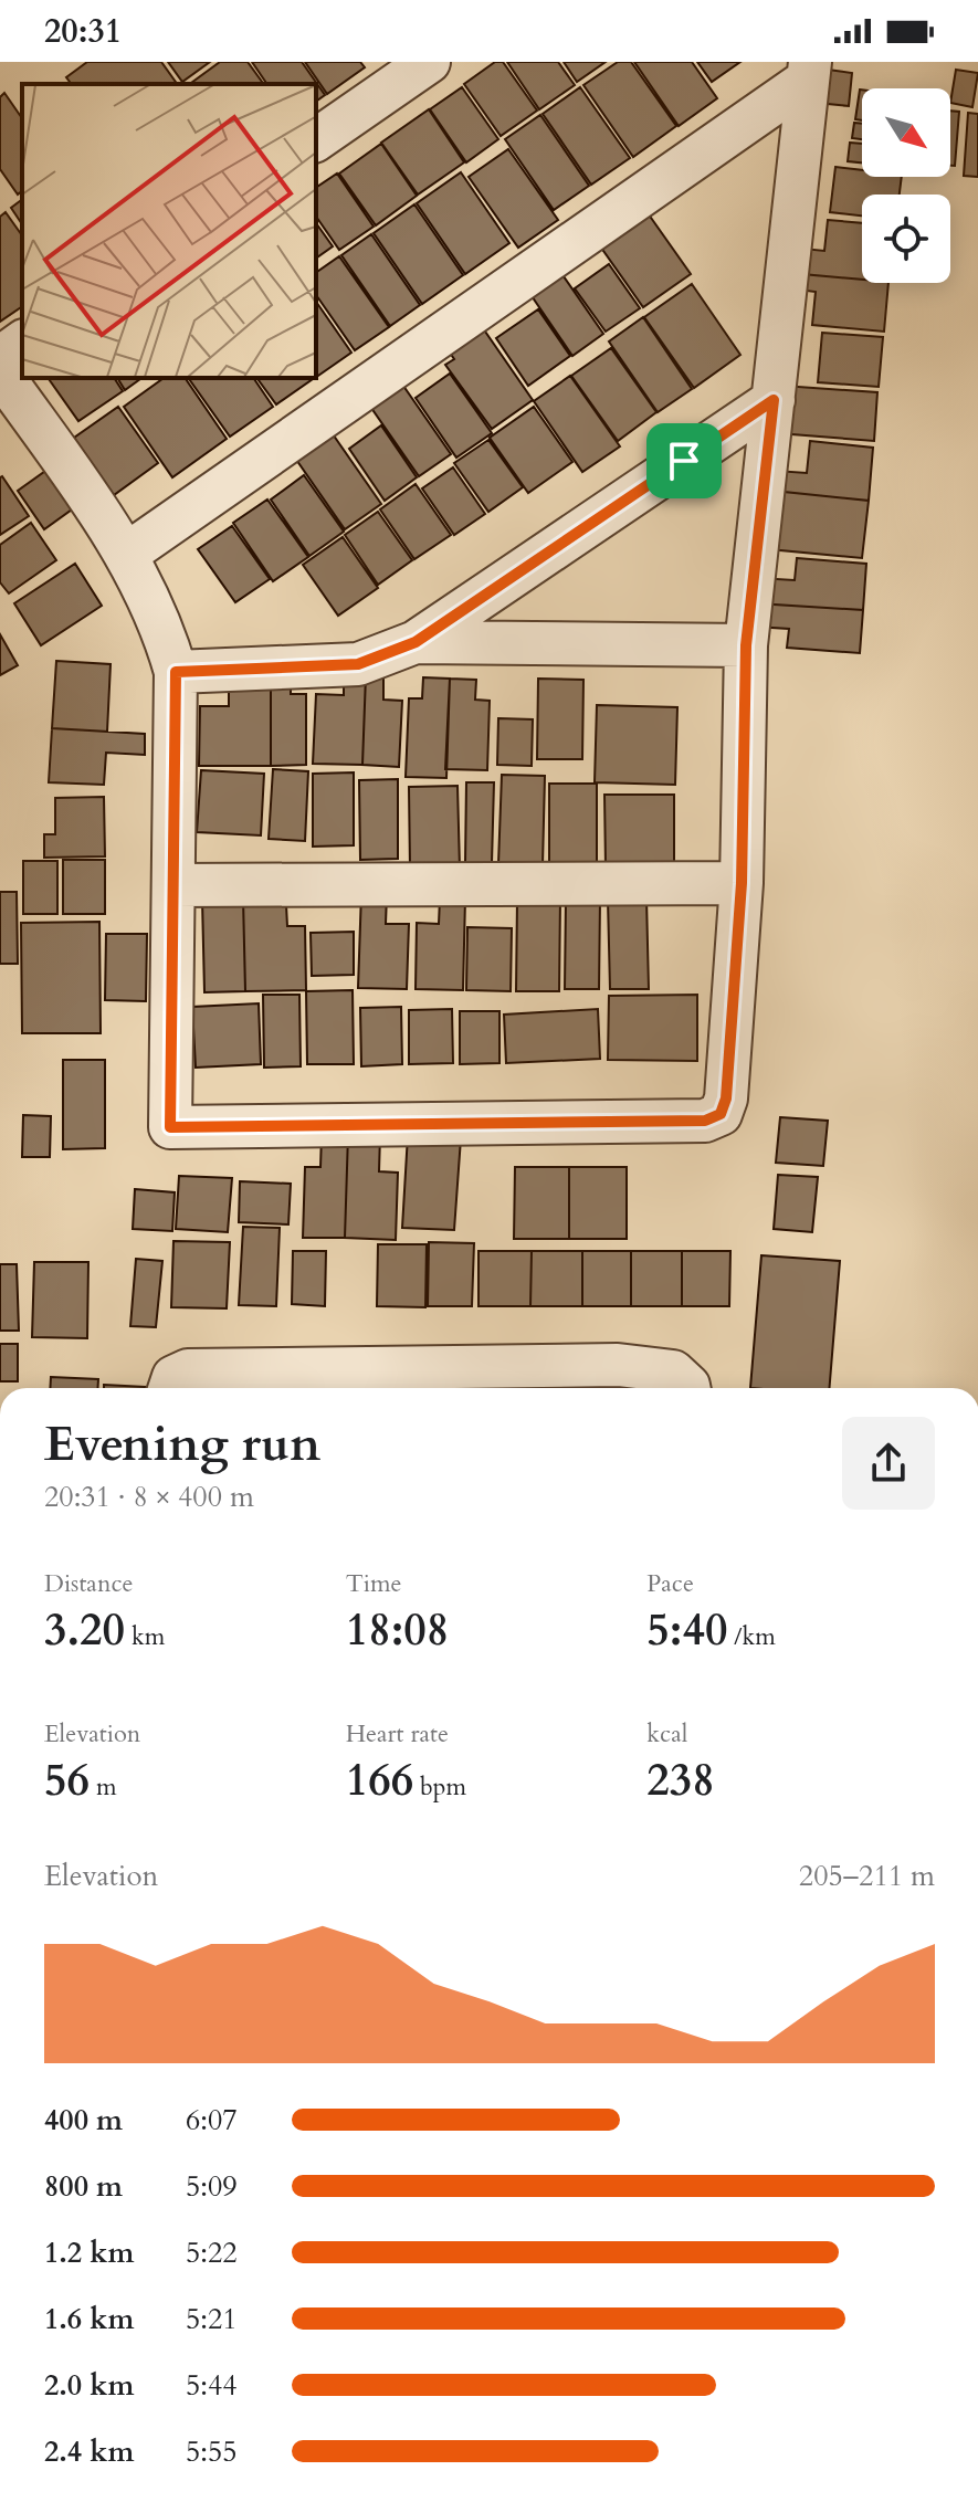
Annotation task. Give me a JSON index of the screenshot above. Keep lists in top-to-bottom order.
{
  "north": "bottom right",
  "page": {
    "status": "20:31",
    "heading": ["Evening run", "20:31 · 8 × 400 m"],
    "stats": [
      ["Distance", "3.20 km"],
      ["Time", "18:08"],
      ["Pace", "5:40 /km"],
      ["Elevation", "56 m"],
      ["Heart rate", "166 bpm"],
      ["kcal", "238"]
    ],
    "chart": ["Elevation", "205–211 m"],
    "list": [
      {
        "name": "400 m",
        "note": "6:07"
      },
      {
        "name": "800 m",
        "note": "5:09"
      },
      {
        "name": "1.2 km",
        "note": "5:22"
      },
      {
        "name": "1.6 km",
        "note": "5:21"
      },
      {
        "name": "2.0 km",
        "note": "5:44"
      },
      {
        "name": "2.4 km",
        "note": "5:55"
      }
    ]
  }
}
